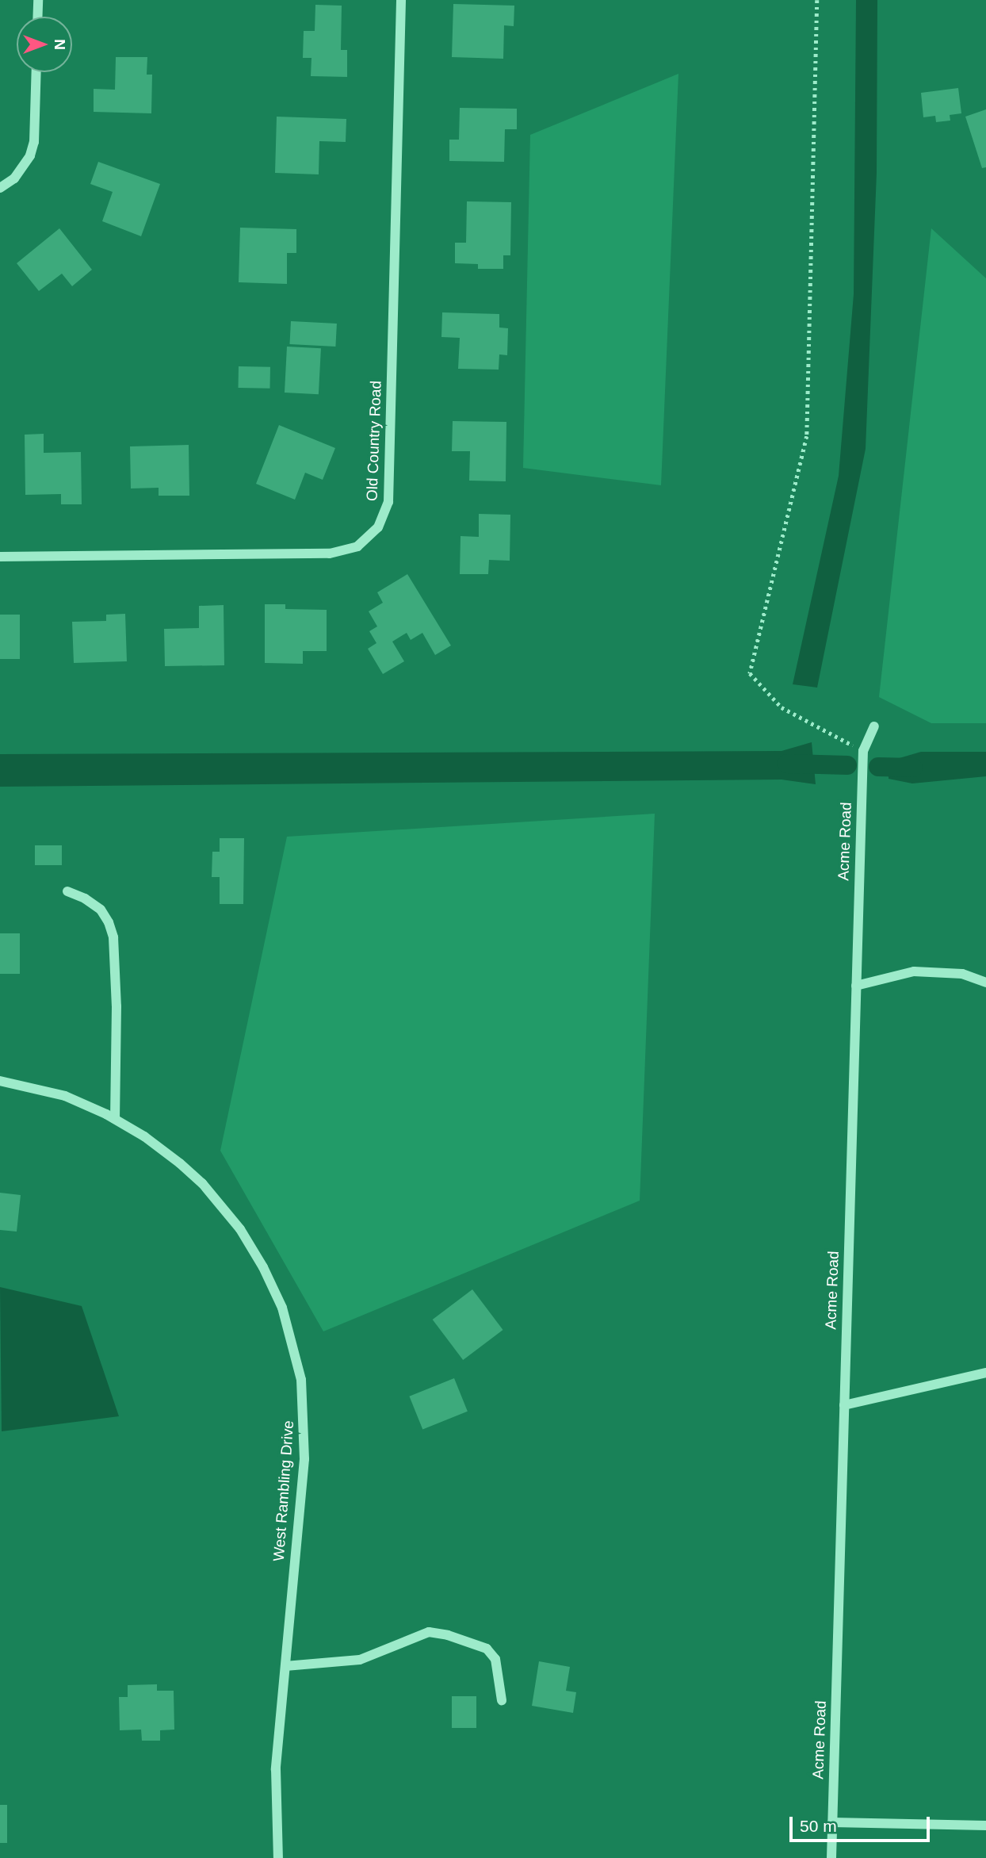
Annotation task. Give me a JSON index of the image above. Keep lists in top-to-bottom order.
{
  "streets": {
    "street": ["Old Country Road", "Acme Road", "West Rambling Drive"]
  },
  "scale_bar": "50 m",
  "north": "right"
}
